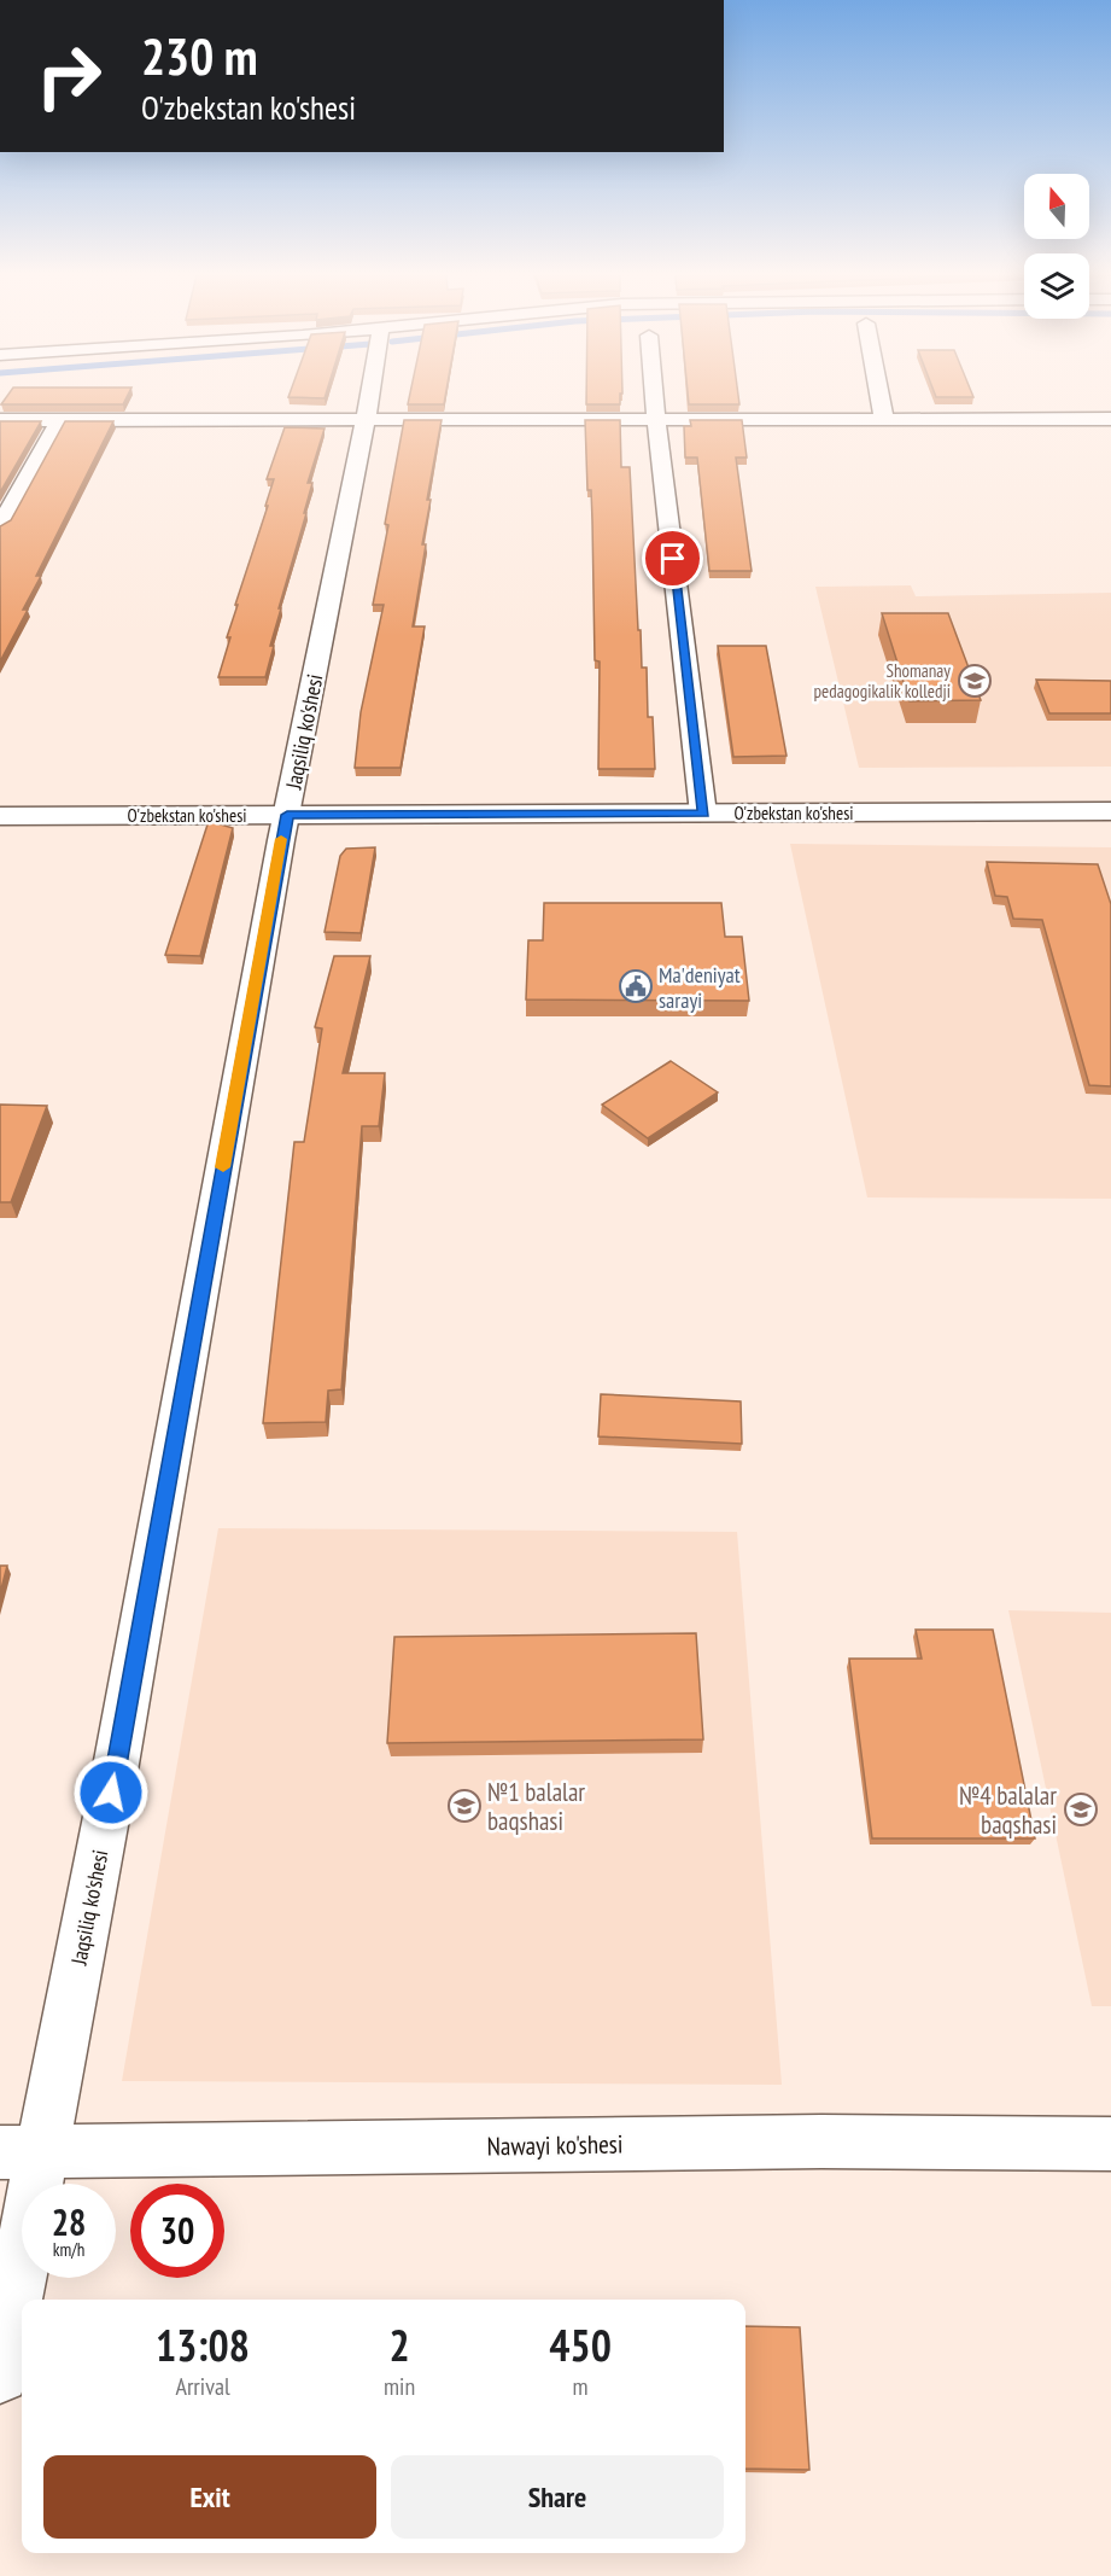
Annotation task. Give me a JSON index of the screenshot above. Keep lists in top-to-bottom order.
{
  "streets": {
    "main road": ["O'zbekstan ko'shesi"],
    "street": ["Jaqsiliq ko'shesi", "Nawayi ko'shesi"]
  },
  "crossings": [
    ["Jaqsiliq ko'shesi", "O'zbekstan ko'shesi"],
    ["Jaqsiliq ko'shesi", "Nawayi ko'shesi"]
  ],
  "places": {
    "school or university": ["Shomanay pedagogikalik kolledji", "№1 balalar baqshasi", "№4 balalar baqshasi"],
    "public building": ["Ma'deniyat sarayi"]
  },
  "north": "top",
  "page": {
    "turn": ["230 m", "O'zbekstan ko'shesi"],
    "speed": "28 km/h",
    "limit": "30",
    "eta": [
      "13:08",
      "Arrival",
      "2",
      "min",
      "450",
      "m"
    ],
    "buttons": ["Exit", "Share"]
  }
}
